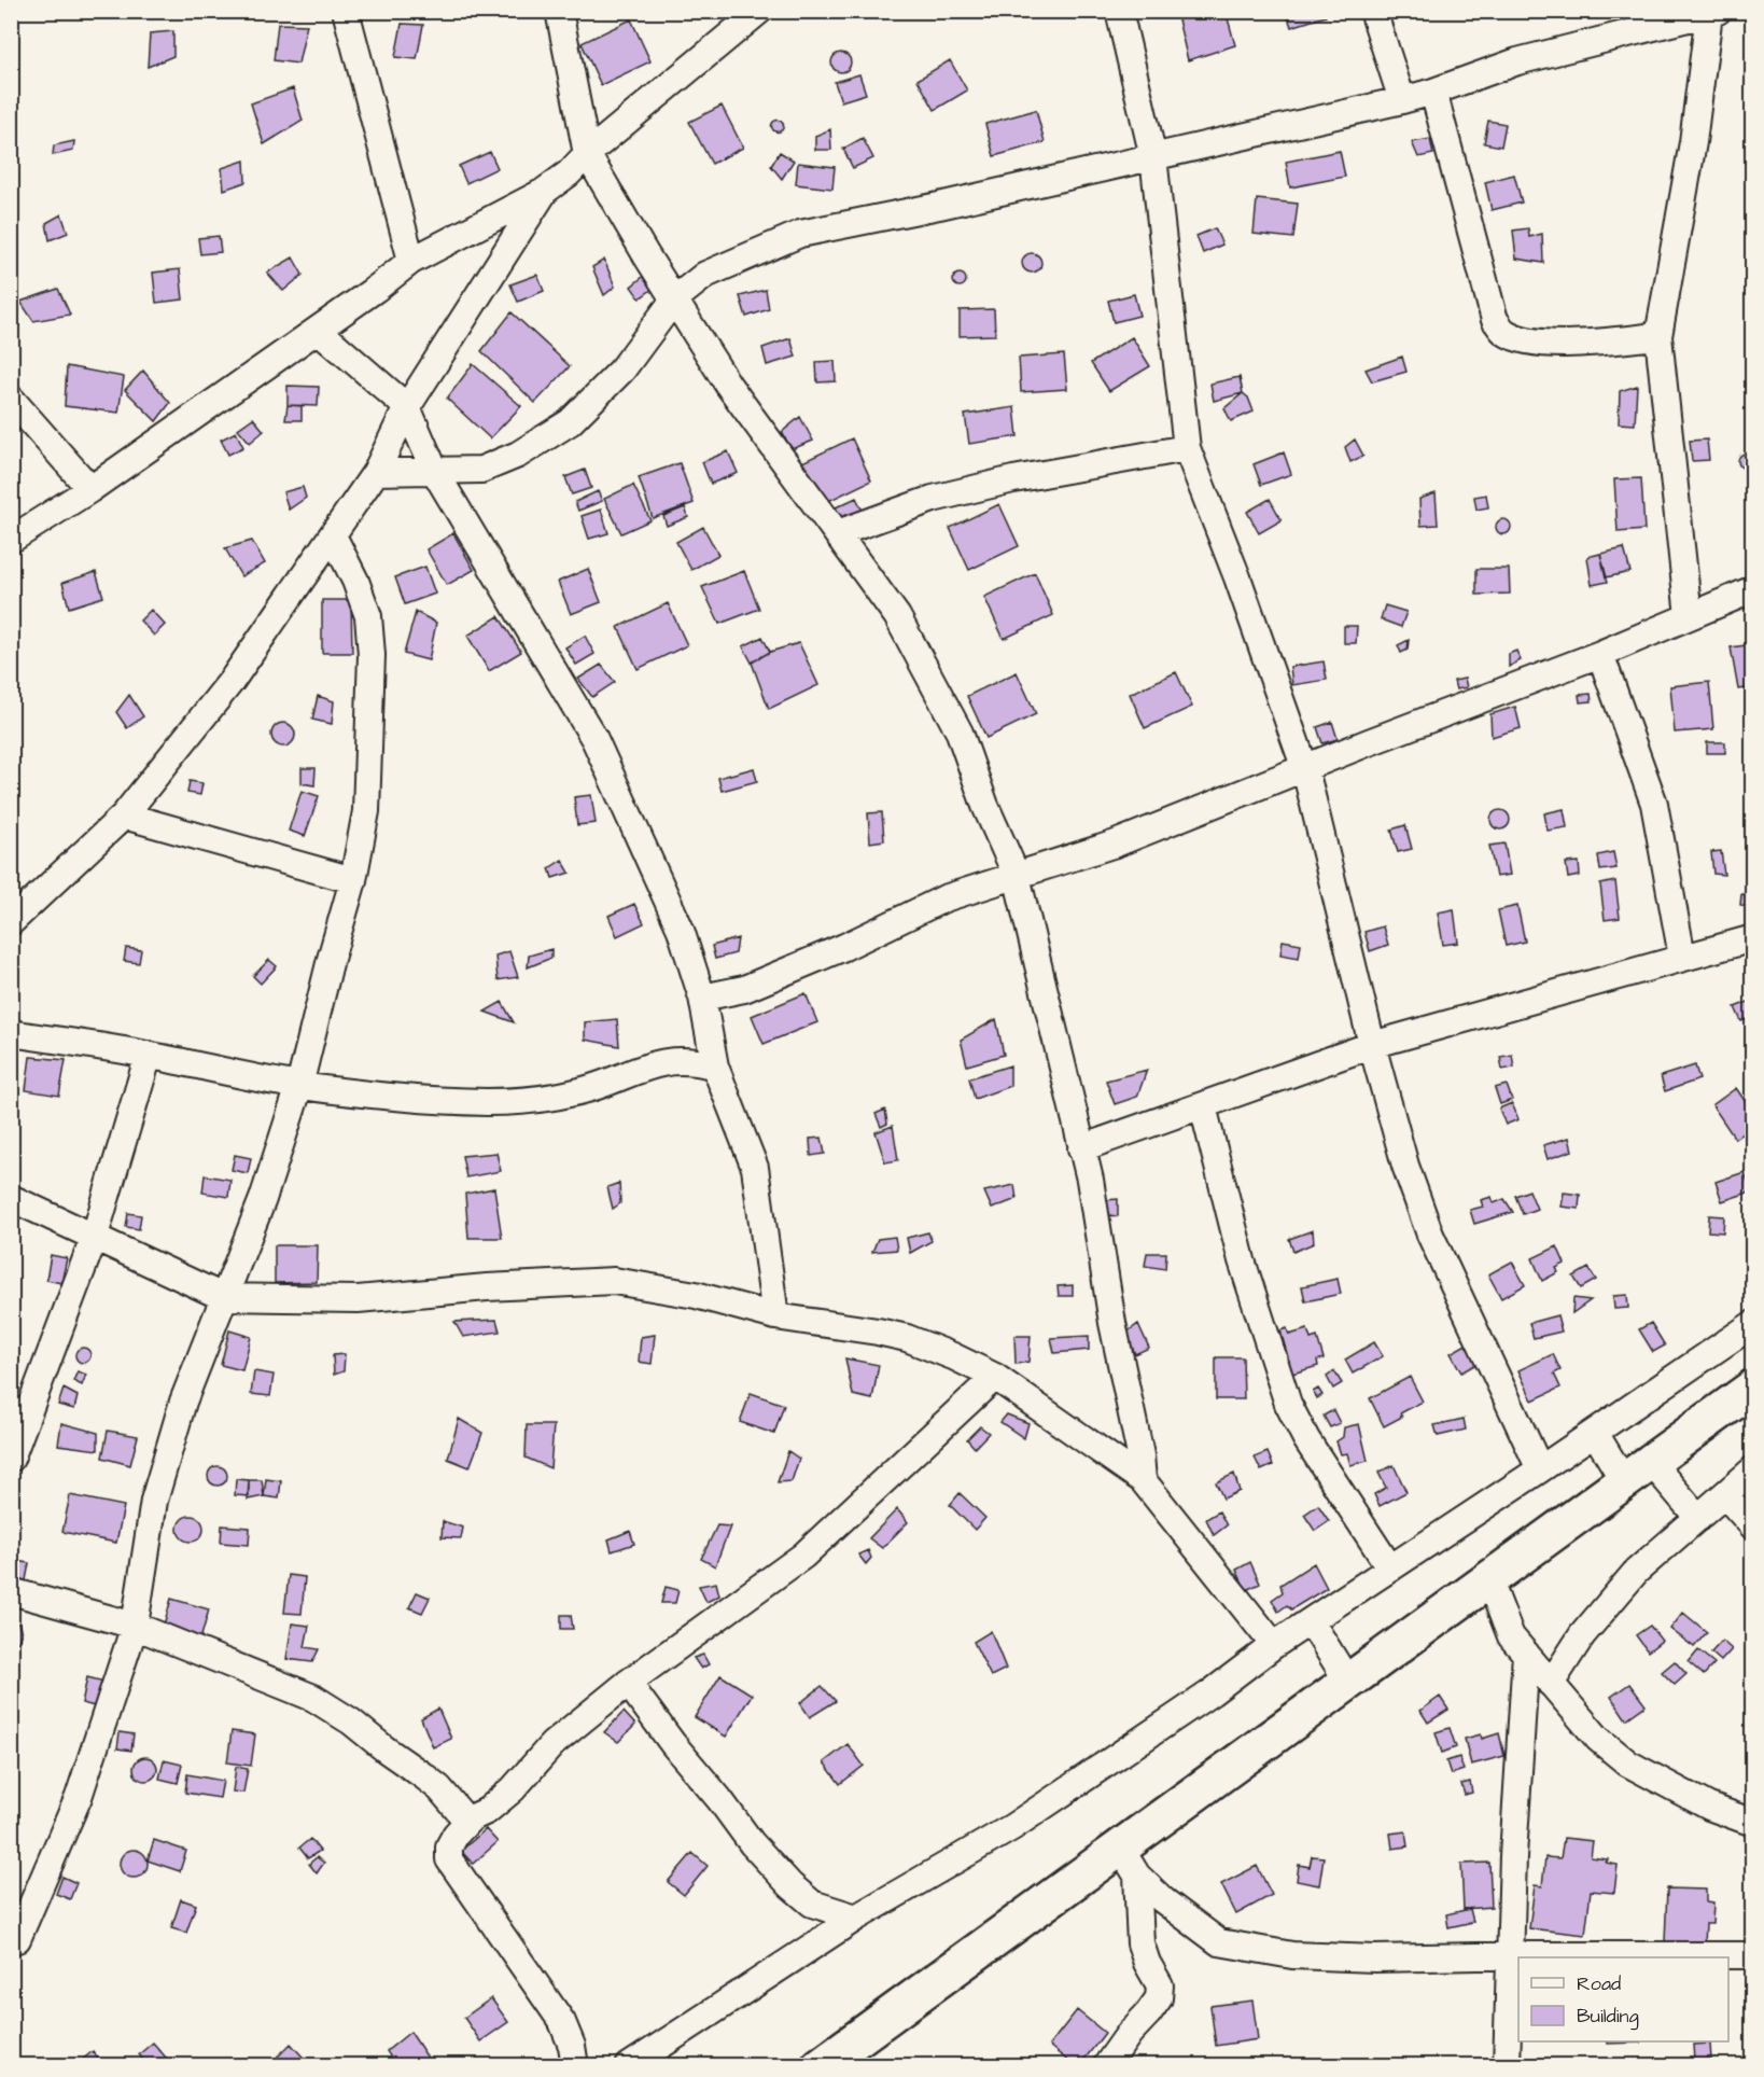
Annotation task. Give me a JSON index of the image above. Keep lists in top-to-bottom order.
{
  "legend": ["Road", "Building"]
}
